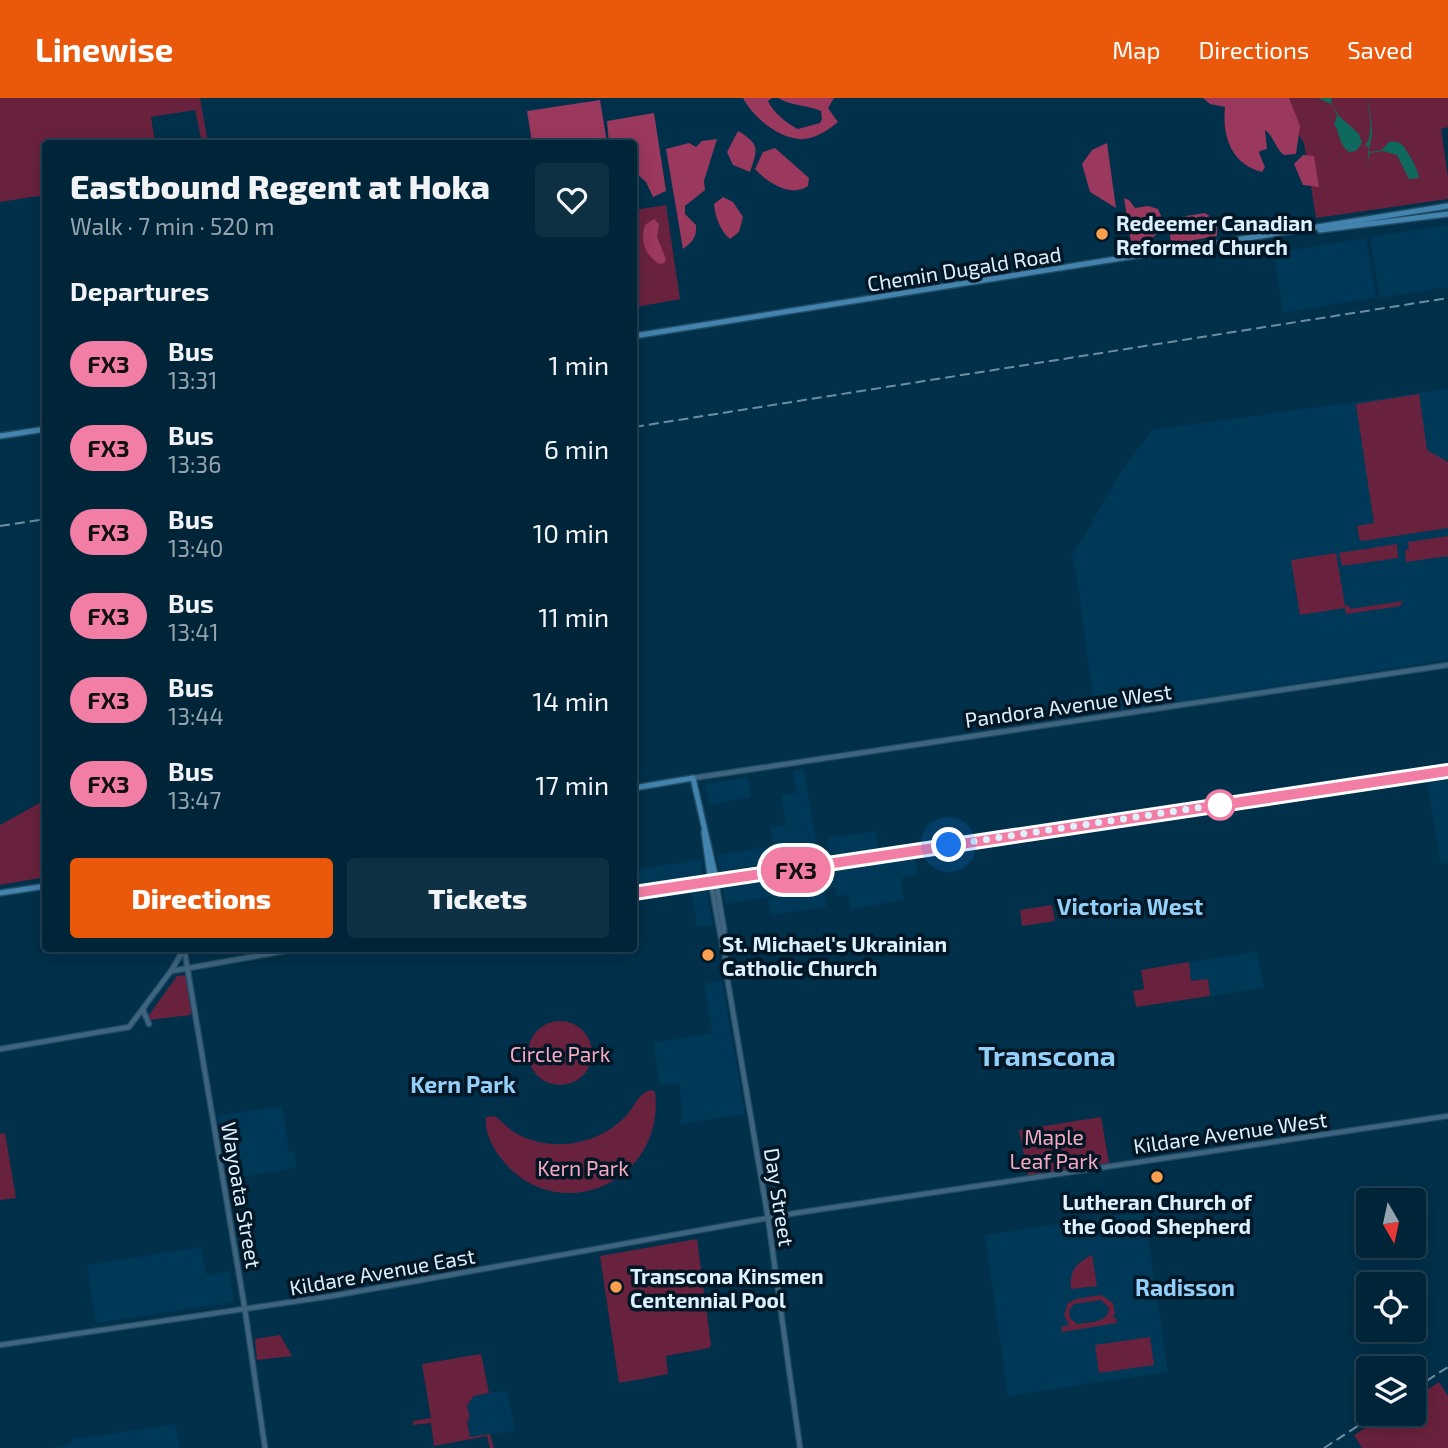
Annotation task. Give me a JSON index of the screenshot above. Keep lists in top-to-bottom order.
{
  "streets": {
    "main road": ["Chemin Dugald Road", "Day Street"],
    "street": [
      "Pandora Avenue West",
      "Kildare Avenue West",
      "Wayoata Street",
      "Kildare Avenue East"
    ]
  },
  "crossings": [
    ["Pandora Avenue West", "Day Street"],
    ["Kildare Avenue West", "Day Street"],
    ["Kildare Avenue West", "Kildare Avenue East"],
    ["Wayoata Street", "Kildare Avenue East"],
    ["Day Street", "Kildare Avenue East"]
  ],
  "districts": [
    "Victoria West",
    "Transcona",
    "Kern Park",
    "Radisson"
  ],
  "parks": ["Circle Park", "Maple Leaf Park", "Kern Park"],
  "places": [
    "Redeemer Canadian Reformed Church",
    "St. Michael's Ukrainian Catholic Church",
    "Lutheran Church of the Good Shepherd",
    "Transcona Kinsmen Centennial Pool"
  ],
  "lines": ["bus line FX3"],
  "north": "bottom",
  "page": {
    "header": "Linewise",
    "nav": ["Map", "Directions", "Saved"],
    "on_map": "FX3",
    "heading": [
      ["Eastbound Regent at Hoka", "Walk · 7 min · 520 m"],
      "Departures"
    ],
    "list": [
      {
        "mark": "FX3",
        "name": "Bus",
        "note": "13:31",
        "value": "1 min"
      },
      {
        "mark": "FX3",
        "name": "Bus",
        "note": "13:36",
        "value": "6 min"
      },
      {
        "mark": "FX3",
        "name": "Bus",
        "note": "13:40",
        "value": "10 min"
      },
      {
        "mark": "FX3",
        "name": "Bus",
        "note": "13:41",
        "value": "11 min"
      },
      {
        "mark": "FX3",
        "name": "Bus",
        "note": "13:44",
        "value": "14 min"
      },
      {
        "mark": "FX3",
        "name": "Bus",
        "note": "13:47",
        "value": "17 min"
      }
    ],
    "buttons": ["Directions", "Tickets"]
  }
}
